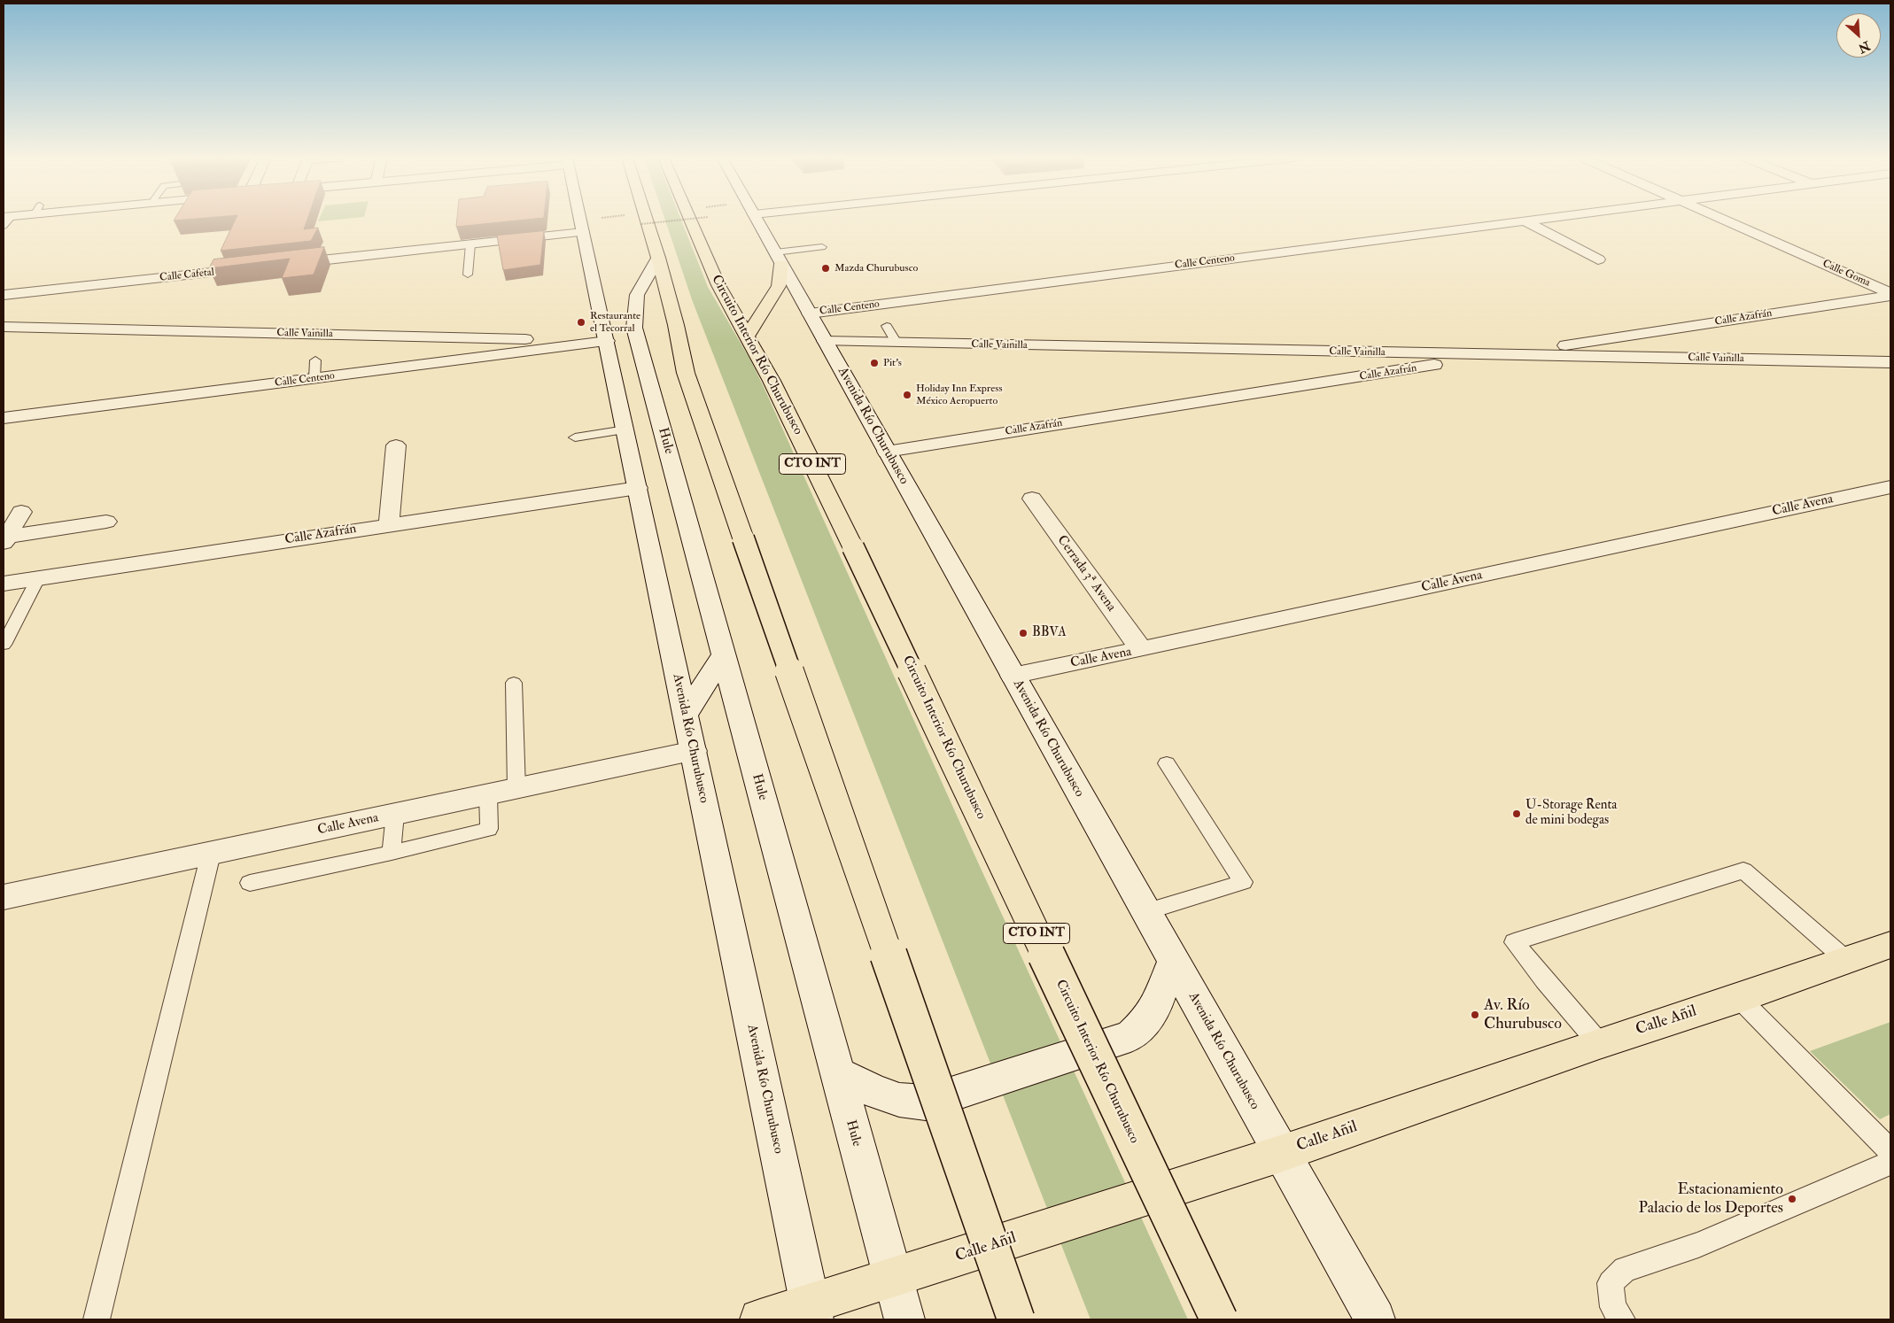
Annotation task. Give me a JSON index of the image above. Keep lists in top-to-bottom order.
{
  "streets": {
    "main road": ["Circuito Interior Río Churubusco", "CTO INT", "Calle Añil"],
    "street": [
      "Calle Centeno",
      "Calle Goma",
      "Calle Cafetal",
      "Calle Azafrán",
      "Calle Vainilla",
      "Avenida Río Churubusco",
      "Hule",
      "Calle Avena",
      "Cerrada 3ª Avena"
    ]
  },
  "crossings": [
    ["Calle Centeno", "Calle Vainilla"],
    ["Calle Centeno", "Avenida Río Churubusco"],
    ["Calle Goma", "Calle Azafrán"],
    ["Calle Azafrán", "Calle Vainilla"],
    ["Calle Azafrán", "Avenida Río Churubusco"],
    ["Calle Vainilla", "Avenida Río Churubusco"],
    ["Avenida Río Churubusco", "Calle Avena"],
    ["Avenida Río Churubusco", "Calle Añil"],
    ["Hule", "Calle Añil"],
    ["Calle Avena", "Cerrada 3ª Avena"]
  ],
  "places": [
    "Mazda Churubusco",
    "Restaurante el Tecorral",
    "Pit's",
    "Holiday Inn Express México Aeropuerto",
    "BBVA",
    "U-Storage Renta de mini bodegas",
    "Av. Río Churubusco",
    "Estacionamiento Palacio de los Deportes"
  ],
  "north": "bottom right"
}
